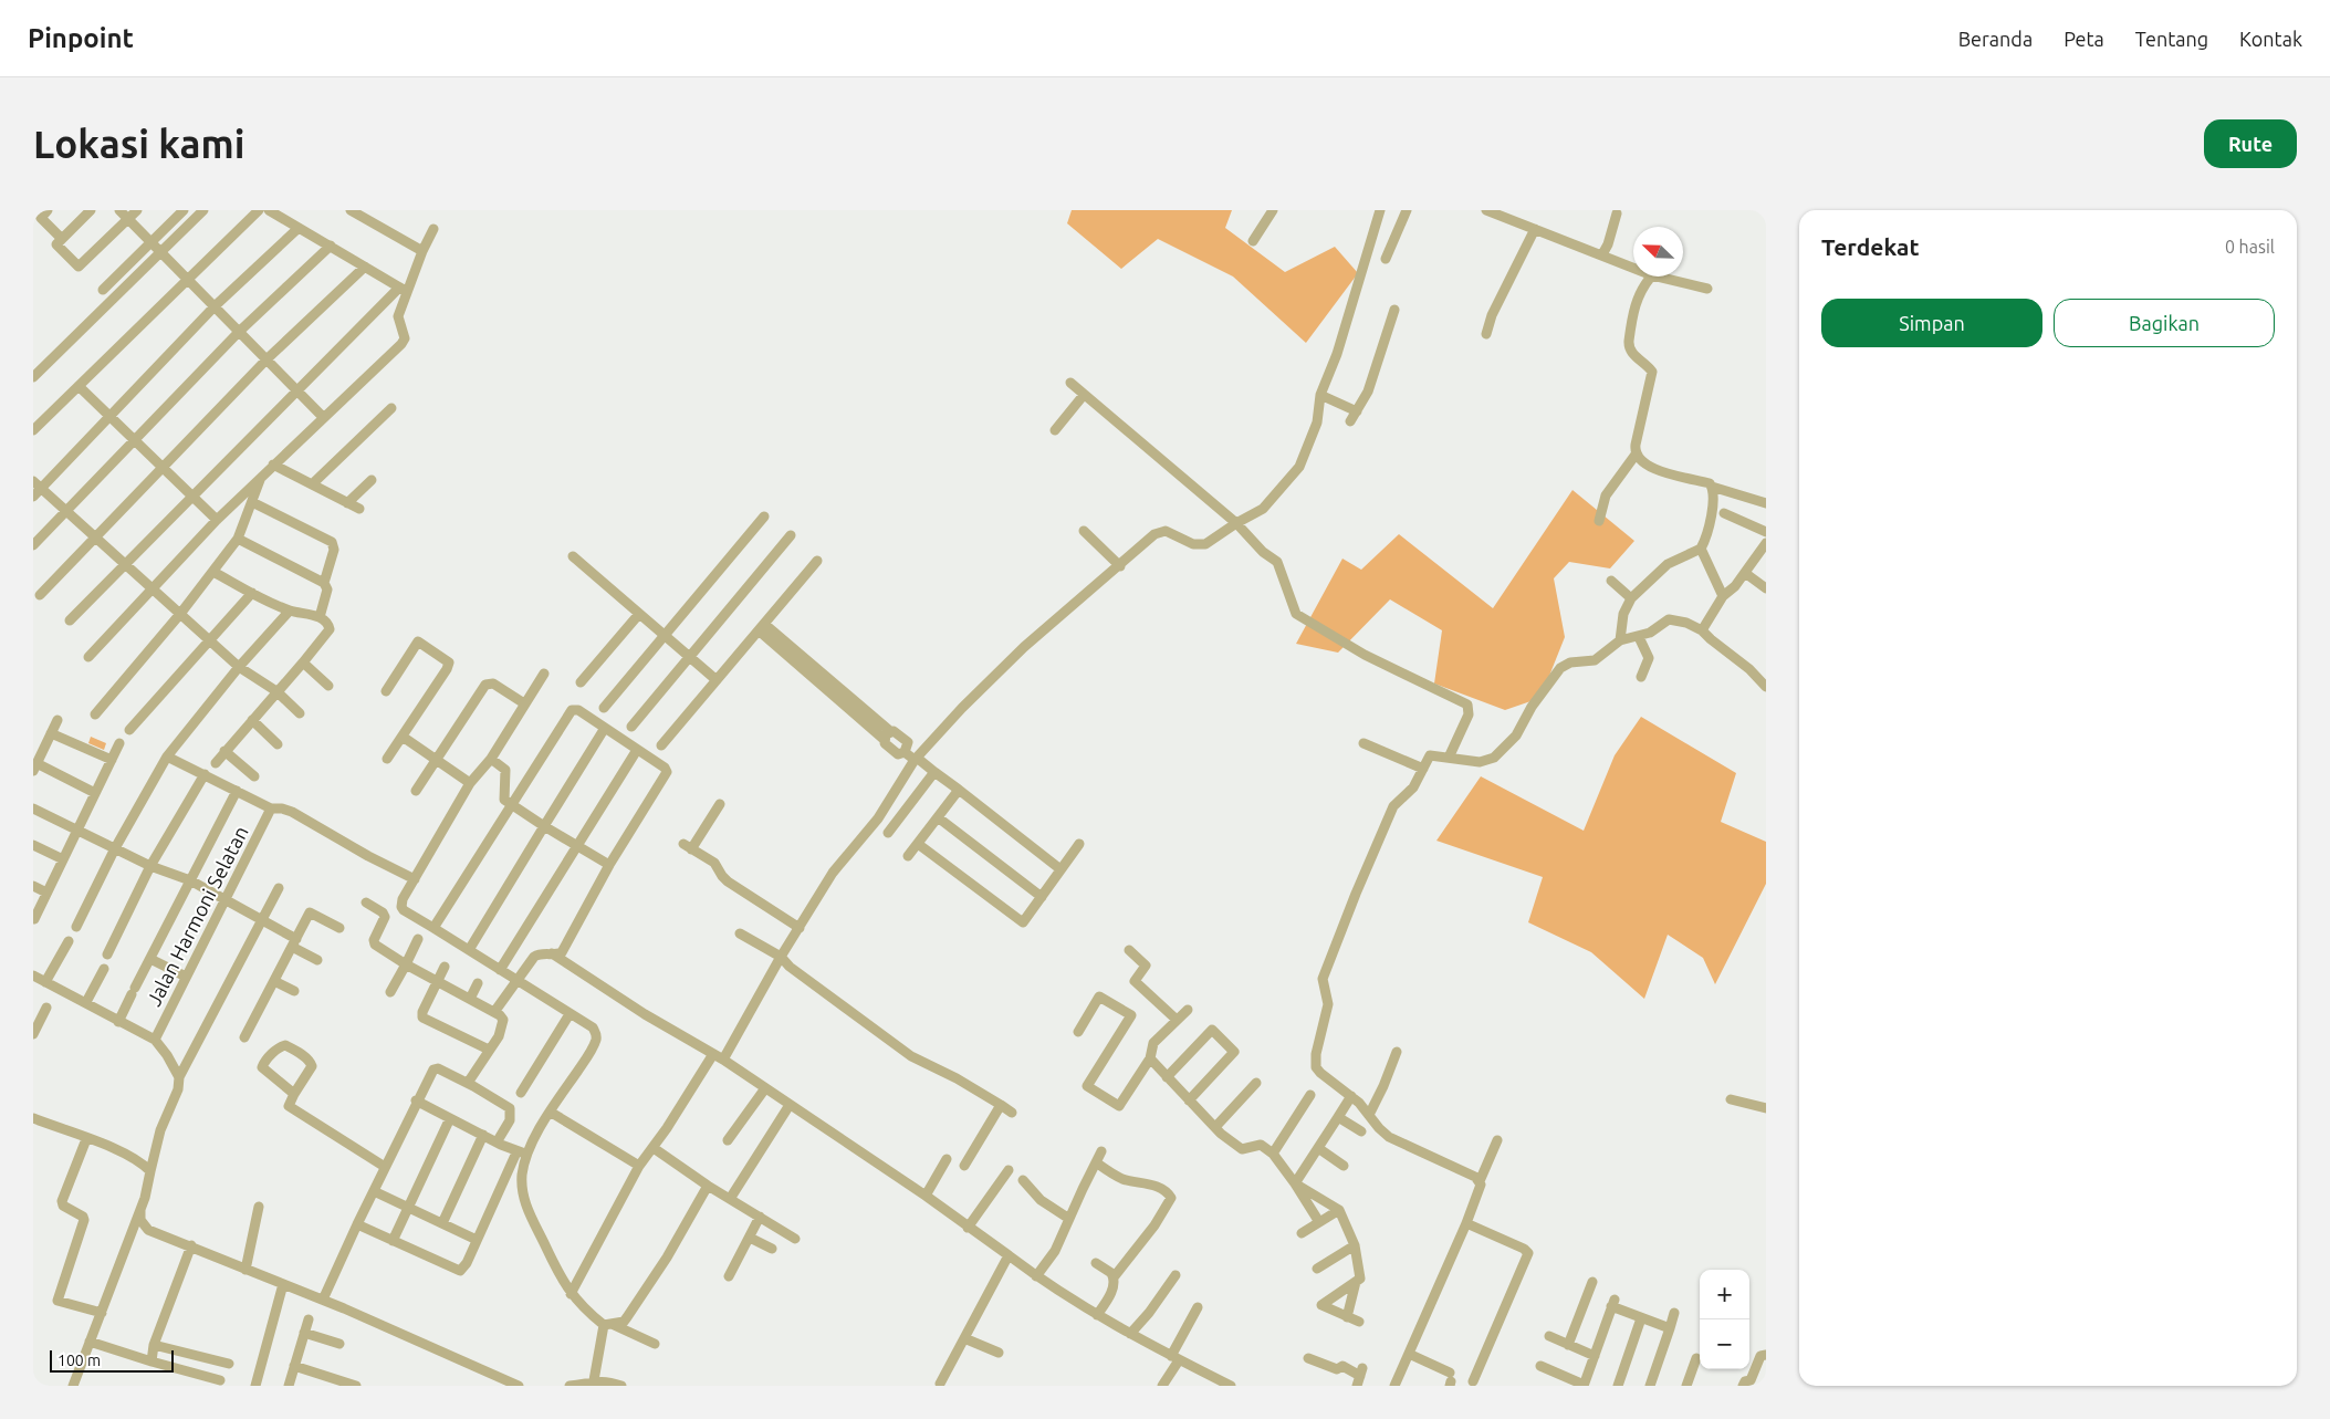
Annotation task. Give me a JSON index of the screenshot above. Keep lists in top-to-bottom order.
{
  "streets": {
    "street": ["Jalan Harmoni Selatan"]
  },
  "scale_bar": "100 m",
  "north": "top left",
  "page": {
    "header": "Pinpoint",
    "nav": [
      "Beranda",
      "Peta",
      "Tentang",
      "Kontak"
    ],
    "buttons": [
      "Rute",
      ["Simpan", "Bagikan"]
    ],
    "title": "Lokasi kami",
    "heading": ["Terdekat", "0 hasil"],
    "map_buttons": ["+", "−"],
    "scale": "100 m"
  }
}
